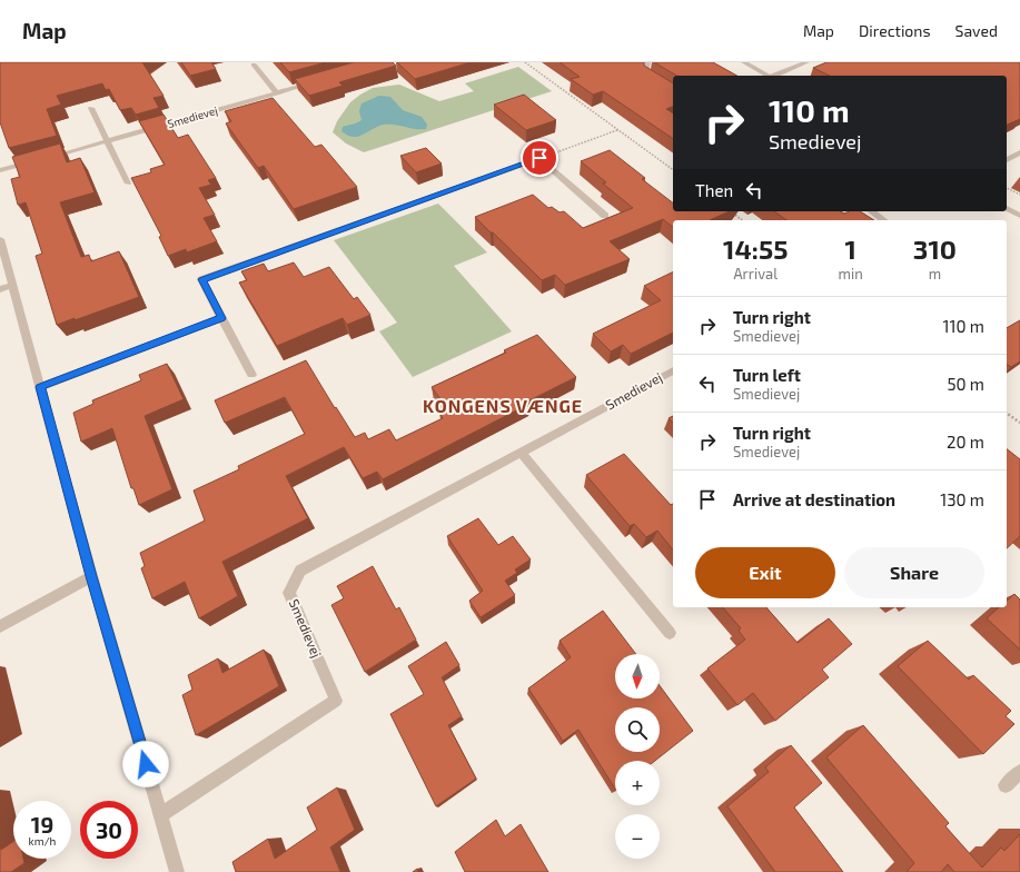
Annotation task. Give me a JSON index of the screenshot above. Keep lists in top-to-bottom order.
{
  "streets": {
    "street": ["Smedievej"]
  },
  "districts": ["KONGENS VÆNGE"],
  "north": "bottom",
  "page": {
    "header": "Map",
    "nav": ["Map", "Directions", "Saved"],
    "turn": ["110 m", "Smedievej"],
    "then": "Then",
    "eta": [
      "14:55",
      "Arrival",
      "1",
      "min",
      "310",
      "m"
    ],
    "list": [
      {
        "name": "Turn right",
        "note": "Smedievej",
        "value": "110 m"
      },
      {
        "name": "Turn left",
        "note": "Smedievej",
        "value": "50 m"
      },
      {
        "name": "Turn right",
        "note": "Smedievej",
        "value": "20 m"
      },
      {
        "name": "Arrive at destination",
        "value": "130 m"
      }
    ],
    "buttons": ["Exit", "Share"],
    "map_buttons": ["+", "−"],
    "speed": "19 km/h",
    "limit": "30"
  }
}
